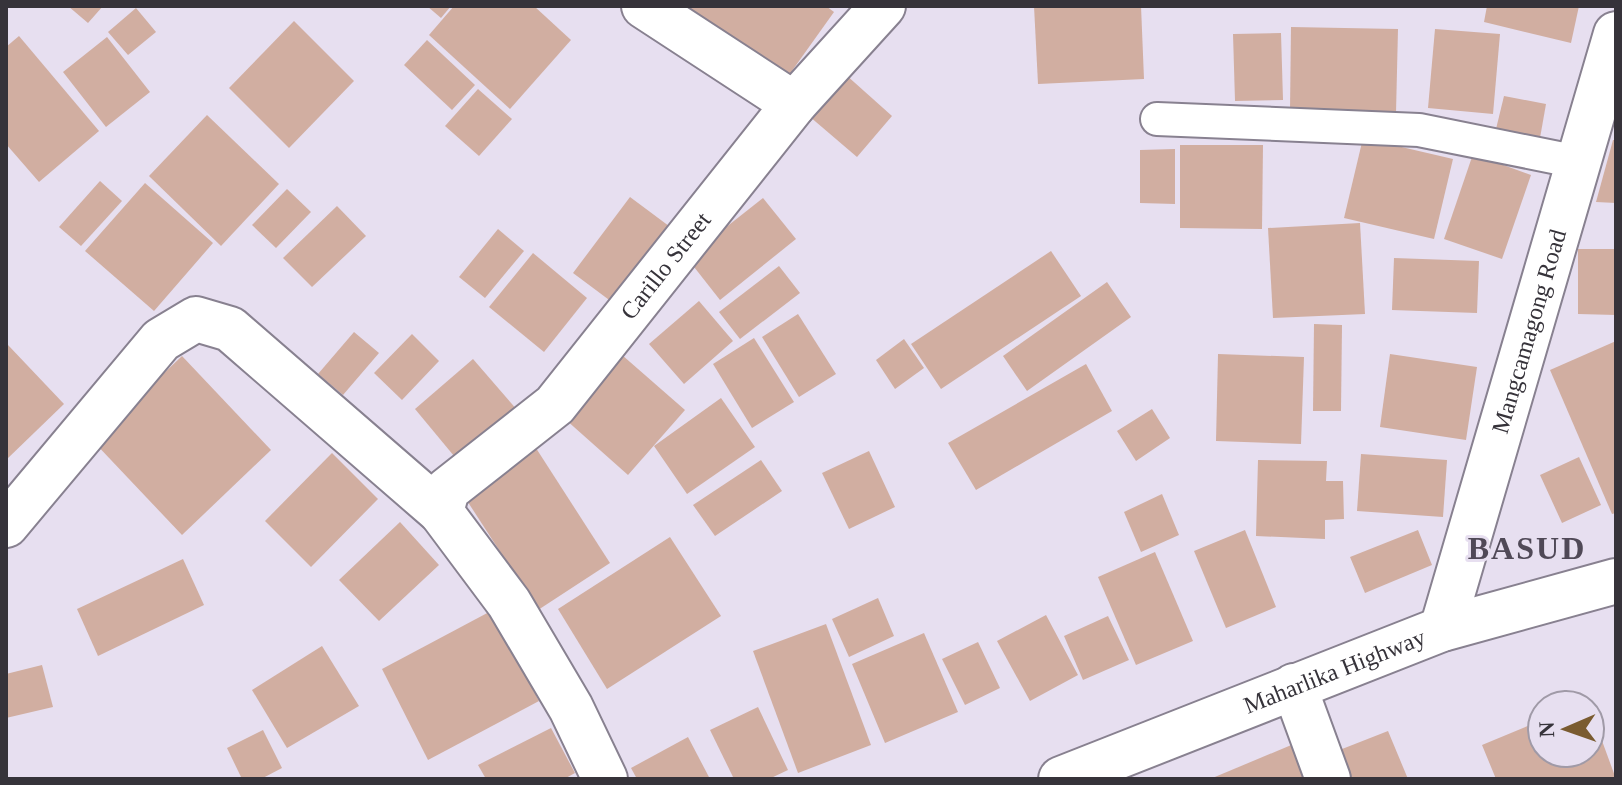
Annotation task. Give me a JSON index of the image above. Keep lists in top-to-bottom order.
{
  "streets": {
    "main road": ["Carillo Street", "Mangcamagong Road", "Maharlika Highway"]
  },
  "crossings": [
    ["Mangcamagong Road", "Maharlika Highway"]
  ],
  "districts": ["BASUD"],
  "north": "left"
}
